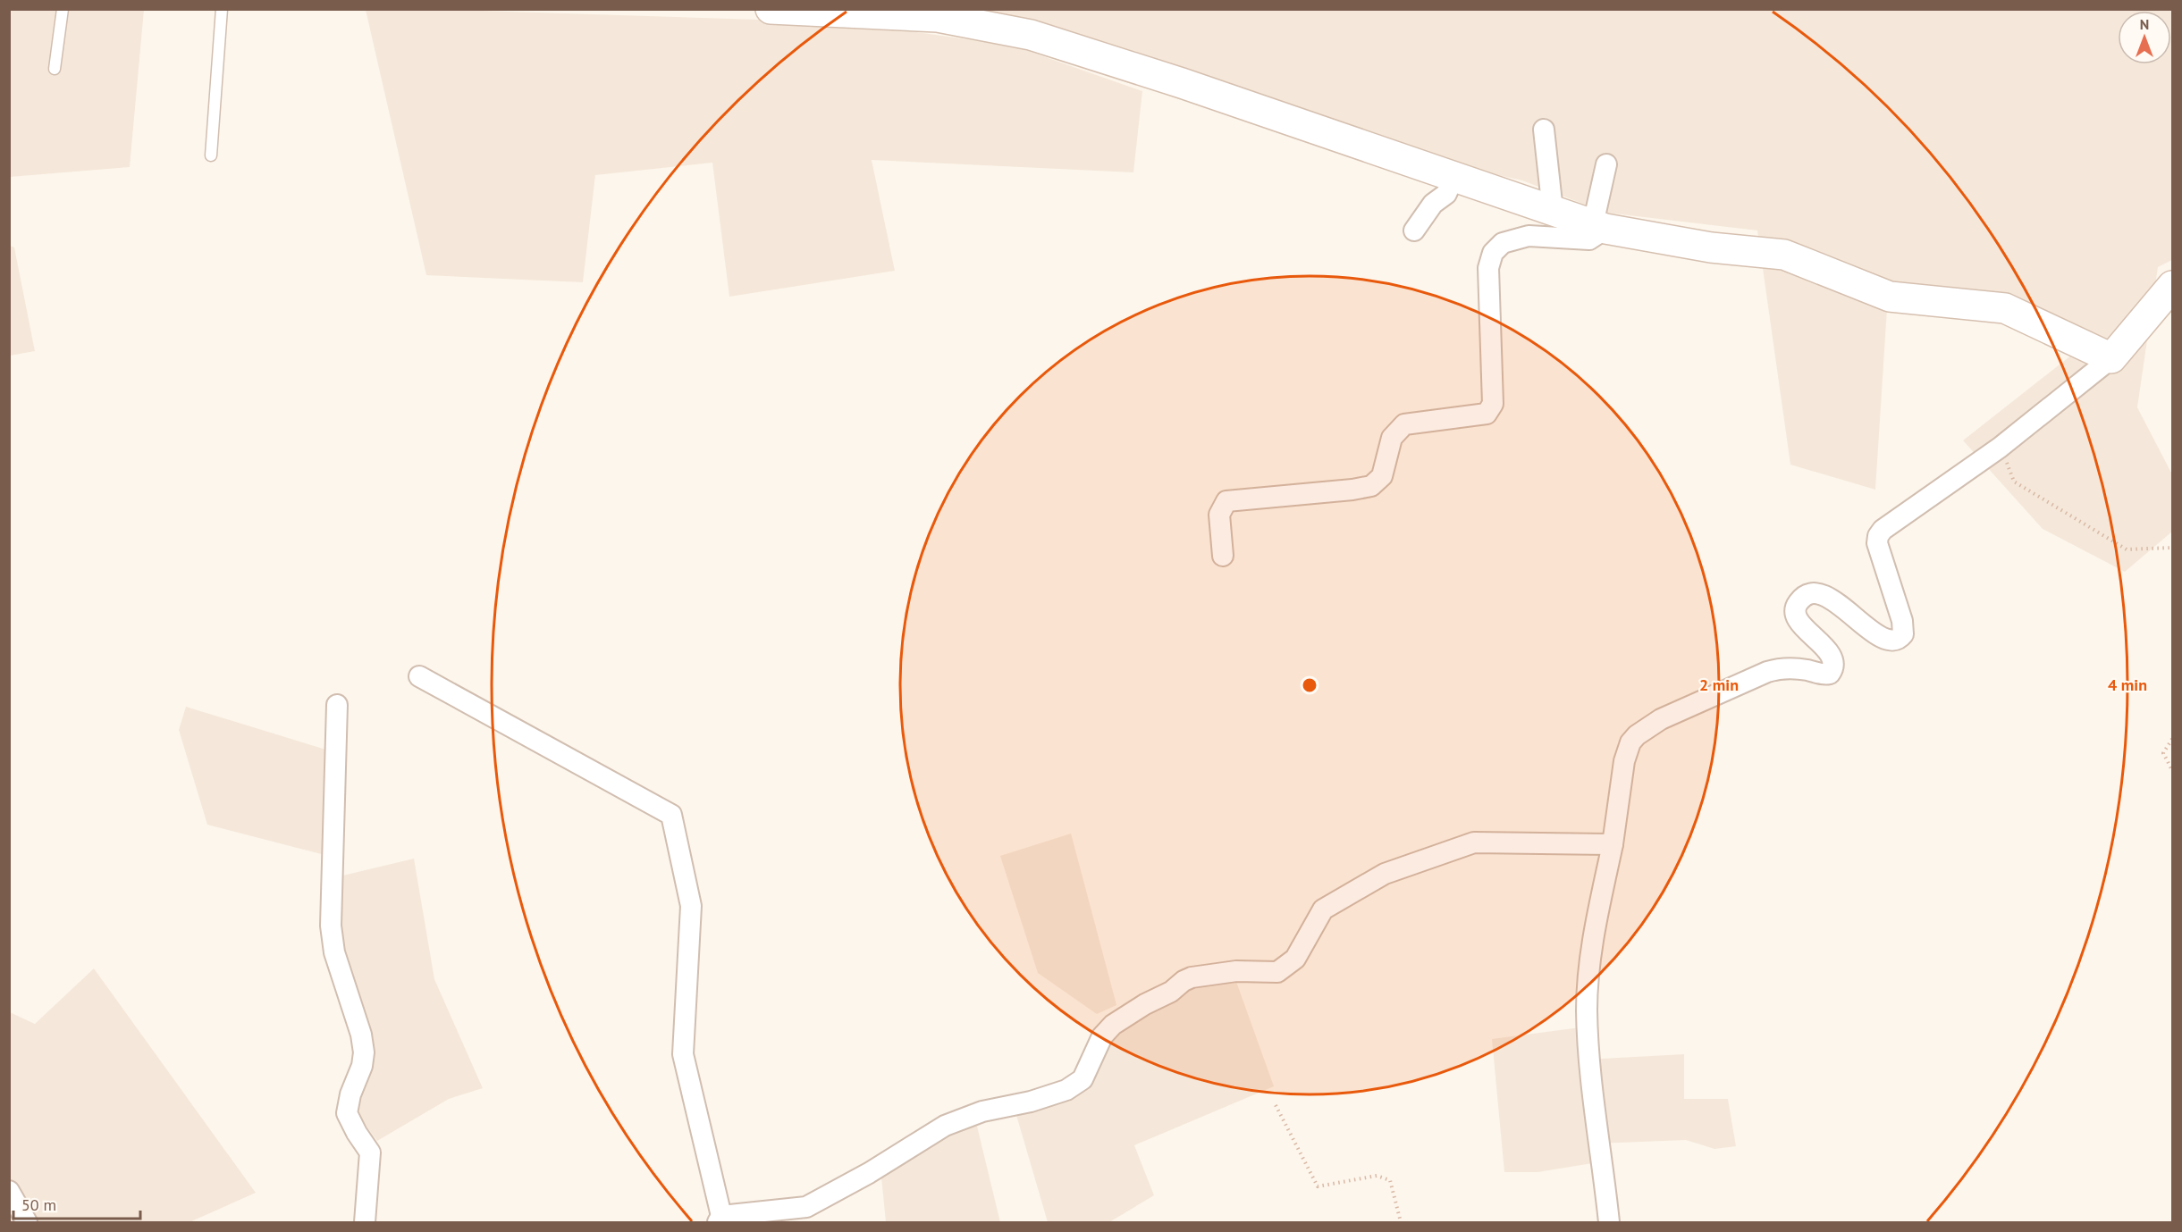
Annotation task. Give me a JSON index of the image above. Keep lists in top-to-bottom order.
{
  "scale_bar": "50 m",
  "north": "top",
  "rings": ["2 min", "4 min"]
}
